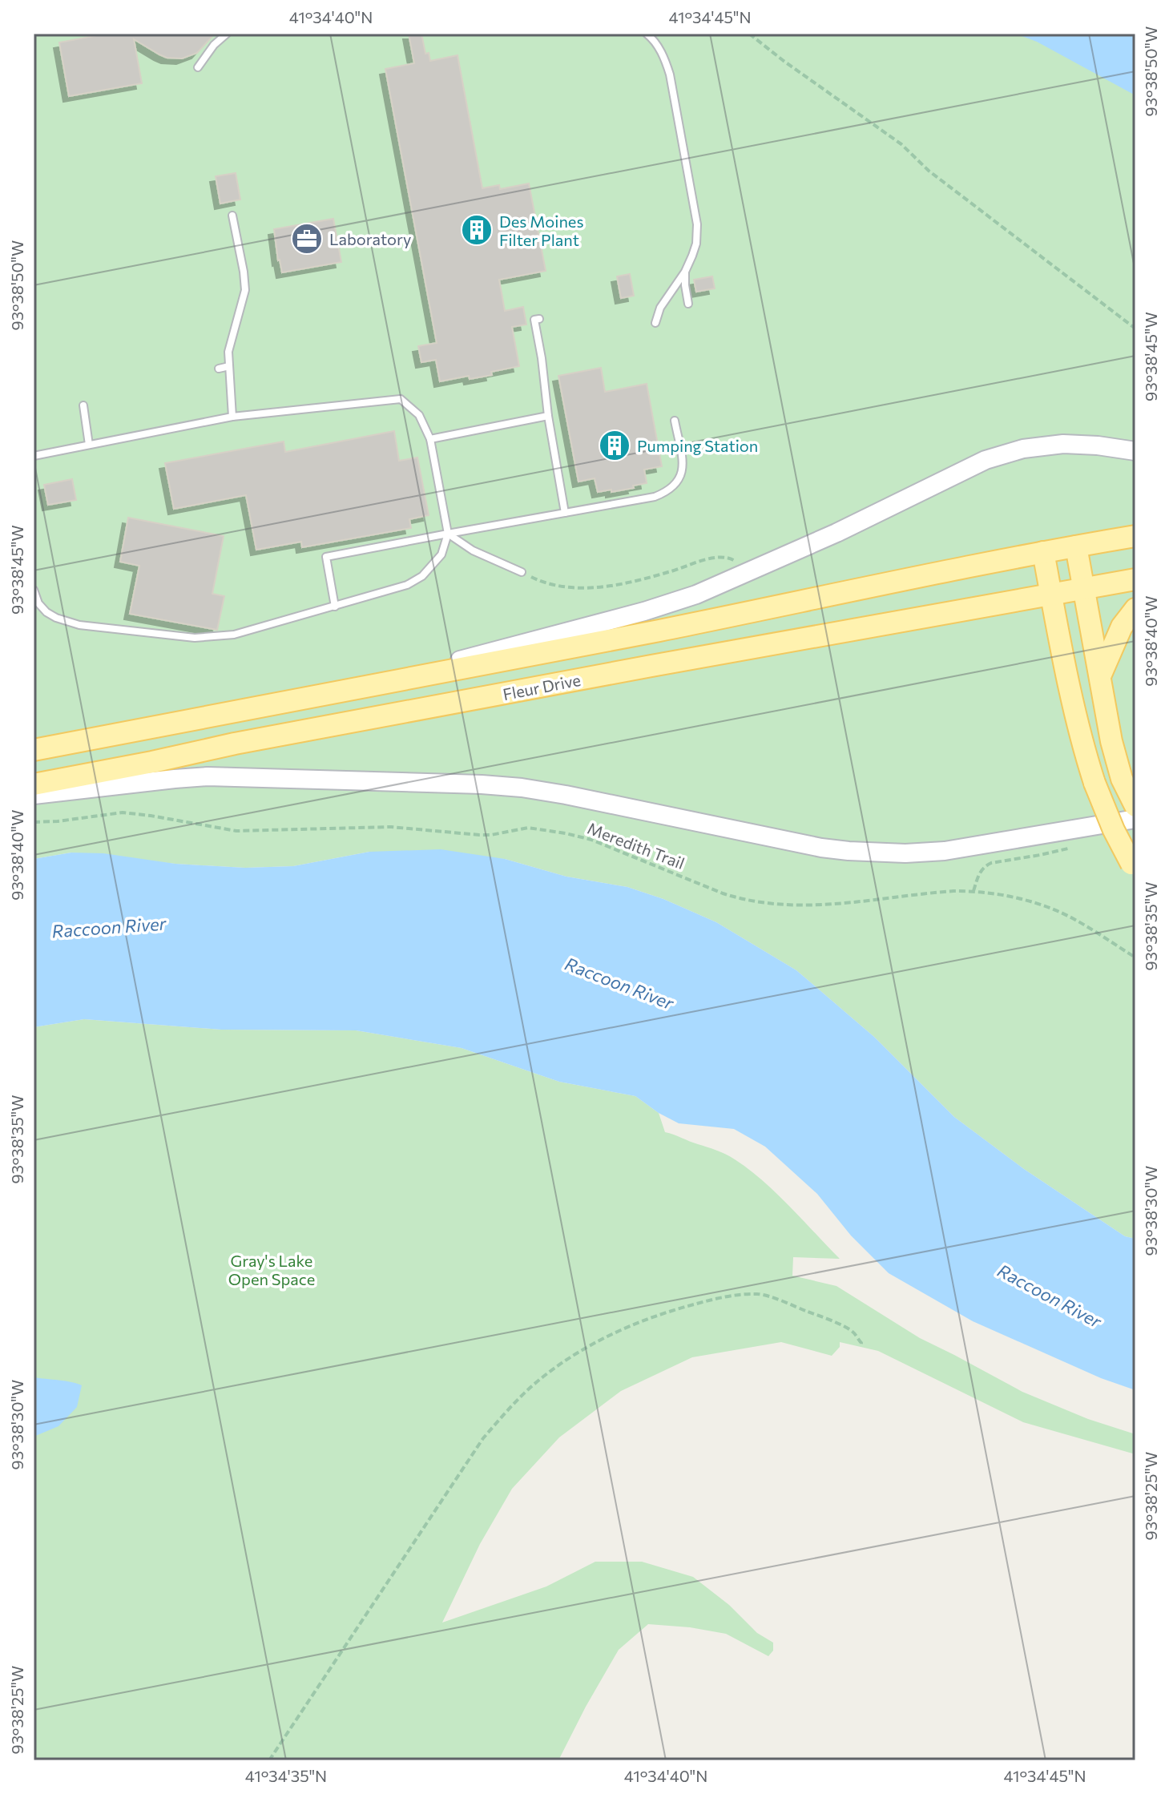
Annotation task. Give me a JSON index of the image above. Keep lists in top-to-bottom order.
{
  "streets": {
    "main road": ["Fleur Drive"],
    "path": ["Meredith Trail"]
  },
  "water": ["Raccoon River"],
  "parks": ["Gray's Lake Open Space"],
  "places": {
    "building": ["Des Moines Filter Plant", "Pumping Station"],
    "office": ["Laboratory"]
  },
  "coordinates": [
    "41°34'40\"N",
    "41°34'45\"N",
    "93°38'50\"W",
    "93°38'45\"W",
    "93°38'40\"W",
    "93°38'35\"W",
    "93°38'30\"W",
    "93°38'25\"W",
    "41°34'35\"N"
  ]
}
